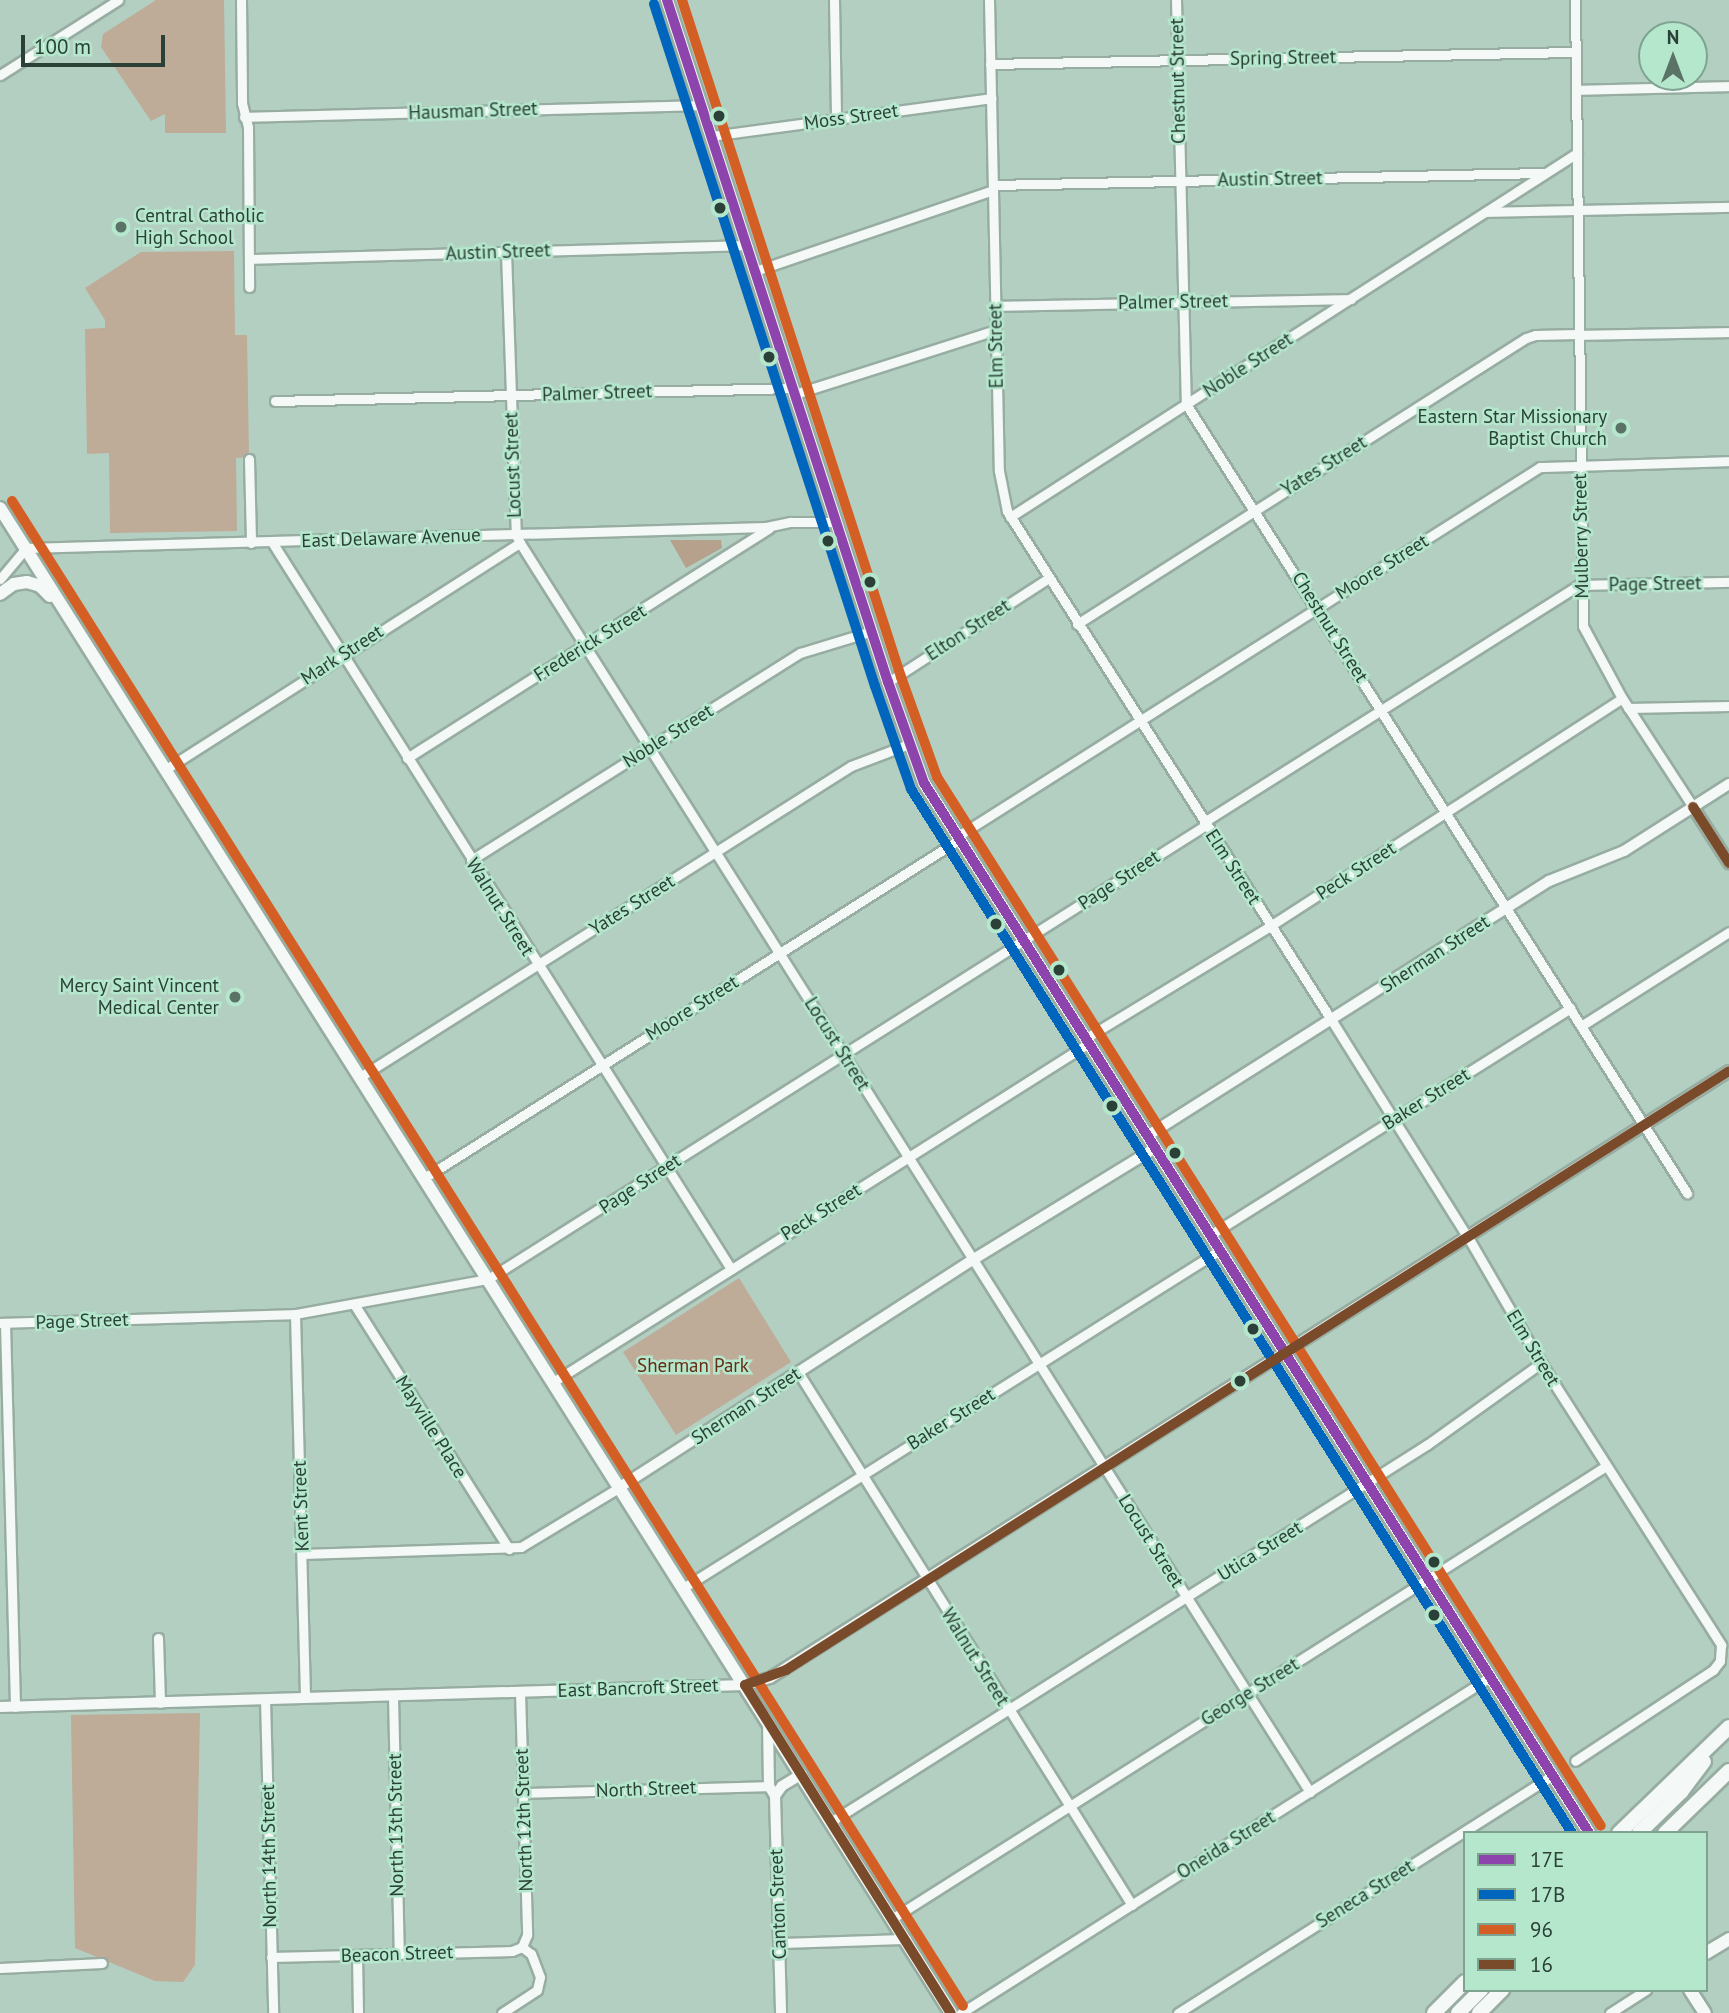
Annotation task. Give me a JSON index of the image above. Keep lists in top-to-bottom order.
{
  "streets": {
    "street": [
      "Spring Street",
      "Chestnut Street",
      "Hausman Street",
      "Moss Street",
      "Austin Street",
      "Palmer Street",
      "Elm Street",
      "Noble Street",
      "Locust Street",
      "Yates Street",
      "Mulberry Street",
      "East Delaware Avenue",
      "Moore Street",
      "Page Street",
      "Elton Street",
      "Frederick Street",
      "Mark Street",
      "Peck Street",
      "Walnut Street",
      "Sherman Street",
      "Baker Street",
      "Mayville Place",
      "Kent Street",
      "Utica Street",
      "East Bancroft Street",
      "George Street",
      "North Street",
      "North 12th Street",
      "North 13th Street",
      "Oneida Street",
      "North 14th Street",
      "Seneca Street",
      "Canton Street",
      "Beacon Street"
    ]
  },
  "crossings": [
    ["Spring Street", "Chestnut Street"],
    ["Spring Street", "Elm Street"],
    ["Spring Street", "Mulberry Street"],
    ["Chestnut Street", "Austin Street"],
    ["Chestnut Street", "Palmer Street"],
    ["Chestnut Street", "Noble Street"],
    ["Chestnut Street", "Yates Street"],
    ["Chestnut Street", "Moore Street"],
    ["Chestnut Street", "Page Street"],
    ["Chestnut Street", "Peck Street"],
    ["Chestnut Street", "Sherman Street"],
    ["Chestnut Street", "Baker Street"],
    ["Chestnut Street", "East Bancroft Street"],
    ["Moss Street", "Elm Street"],
    ["Austin Street", "Elm Street"],
    ["Austin Street", "Noble Street"],
    ["Austin Street", "Locust Street"],
    ["Palmer Street", "Elm Street"],
    ["Palmer Street", "Noble Street"],
    ["Palmer Street", "Locust Street"],
    ["Elm Street", "Noble Street"],
    ["Elm Street", "Yates Street"],
    ["Elm Street", "Moore Street"],
    ["Elm Street", "Page Street"],
    ["Elm Street", "Elton Street"],
    ["Elm Street", "Peck Street"],
    ["Elm Street", "Sherman Street"],
    ["Elm Street", "Baker Street"],
    ["Elm Street", "Utica Street"],
    ["Elm Street", "East Bancroft Street"],
    ["Elm Street", "George Street"],
    ["Noble Street", "Locust Street"],
    ["Noble Street", "Mulberry Street"],
    ["Noble Street", "Walnut Street"],
    ["Locust Street", "Yates Street"],
    ["Locust Street", "East Delaware Avenue"],
    ["Locust Street", "Moore Street"],
    ["Locust Street", "Page Street"],
    ["Locust Street", "Frederick Street"],
    ["Locust Street", "Mark Street"],
    ["Locust Street", "Peck Street"],
    ["Locust Street", "Sherman Street"],
    ["Locust Street", "Baker Street"],
    ["Locust Street", "Utica Street"],
    ["Locust Street", "East Bancroft Street"],
    ["Locust Street", "George Street"],
    ["Locust Street", "Oneida Street"],
    ["Yates Street", "Mulberry Street"],
    ["Yates Street", "Walnut Street"],
    ["Mulberry Street", "Moore Street"],
    ["Mulberry Street", "Page Street"],
    ["Mulberry Street", "Peck Street"],
    ["Mulberry Street", "Sherman Street"],
    ["East Delaware Avenue", "Frederick Street"],
    ["East Delaware Avenue", "Mark Street"],
    ["East Delaware Avenue", "Walnut Street"],
    ["Moore Street", "Walnut Street"],
    ["Page Street", "Walnut Street"],
    ["Page Street", "Mayville Place"],
    ["Page Street", "Kent Street"],
    ["Frederick Street", "Walnut Street"],
    ["Mark Street", "Walnut Street"],
    ["Peck Street", "Walnut Street"],
    ["Walnut Street", "Sherman Street"],
    ["Walnut Street", "Baker Street"],
    ["Walnut Street", "Utica Street"],
    ["Walnut Street", "East Bancroft Street"],
    ["Walnut Street", "George Street"],
    ["Walnut Street", "Oneida Street"],
    ["Sherman Street", "Mayville Place"],
    ["Sherman Street", "Kent Street"],
    ["Kent Street", "East Bancroft Street"],
    ["East Bancroft Street", "North 12th Street"],
    ["East Bancroft Street", "North 13th Street"],
    ["East Bancroft Street", "North 14th Street"],
    ["North Street", "North 12th Street"],
    ["North Street", "Canton Street"],
    ["North 12th Street", "Beacon Street"],
    ["North 13th Street", "Beacon Street"],
    ["North 14th Street", "Beacon Street"]
  ],
  "parks": ["Sherman Park"],
  "places": ["Central Catholic High School", "Eastern Star Missionary Baptist Church", "Mercy Saint Vincent Medical Center"],
  "lines": [
    "transit line 17E",
    "transit line 96",
    "transit line 17B",
    "transit line 16"
  ],
  "legend": [
    "17E",
    "17B",
    "96",
    "16"
  ],
  "scale_bar": "100 m",
  "north": "top"
}
